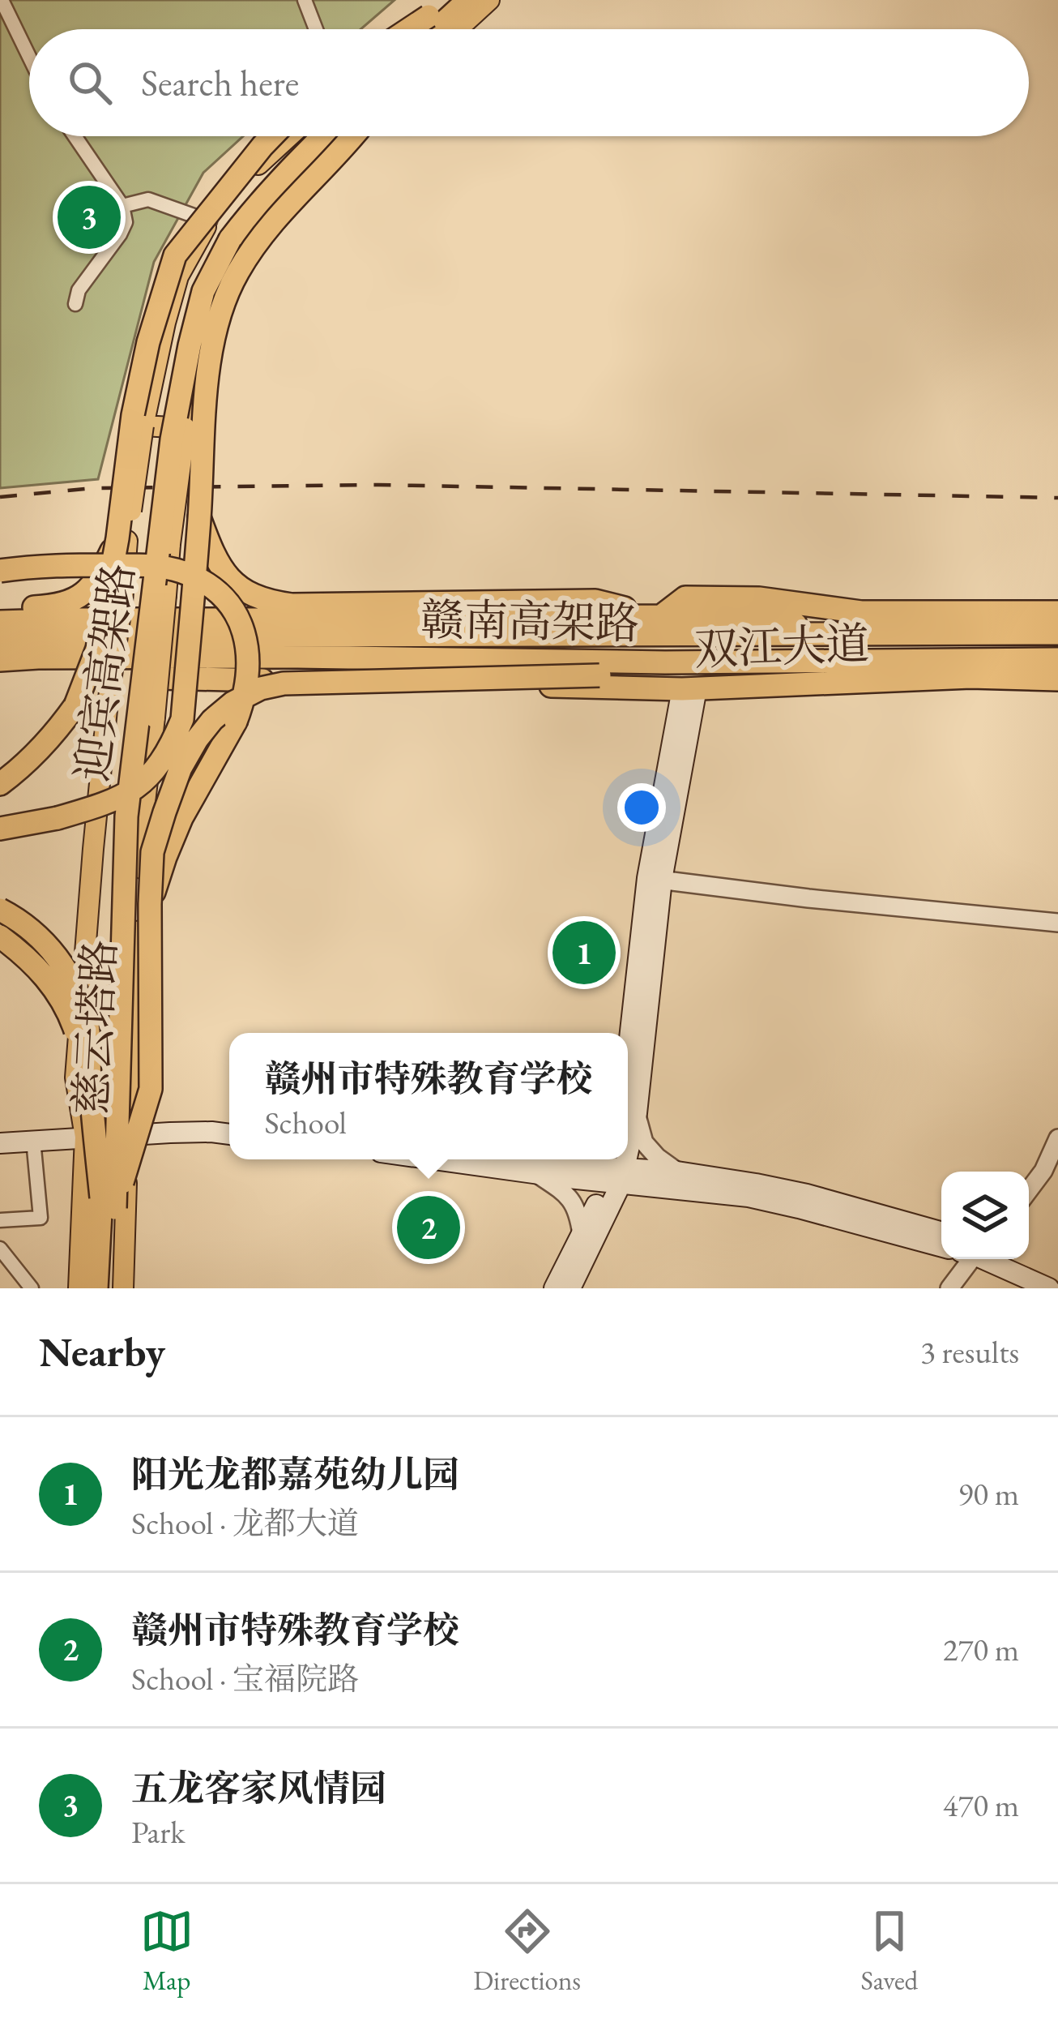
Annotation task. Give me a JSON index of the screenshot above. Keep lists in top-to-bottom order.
{
  "streets": {
    "highway": ["赣南高架路", "双江大道", "迎宾高架路"],
    "main road": ["慈云塔路"]
  },
  "crossings": [
    ["双江大道", "慈云塔路"]
  ],
  "page": {
    "search": "Search here",
    "pins": ["3", "1", "2"],
    "popup": ["赣州市特殊教育学校", "School"],
    "heading": ["Nearby", "3 results"],
    "list": [
      {
        "mark": "1",
        "name": "阳光龙都嘉苑幼儿园",
        "note": "School · 龙都大道",
        "value": "90 m"
      },
      {
        "mark": "2",
        "name": "赣州市特殊教育学校",
        "note": "School · 宝福院路",
        "value": "270 m"
      },
      {
        "mark": "3",
        "name": "五龙客家风情园",
        "note": "Park",
        "value": "470 m"
      }
    ],
    "nav": ["Map", "Directions", "Saved"]
  }
}
